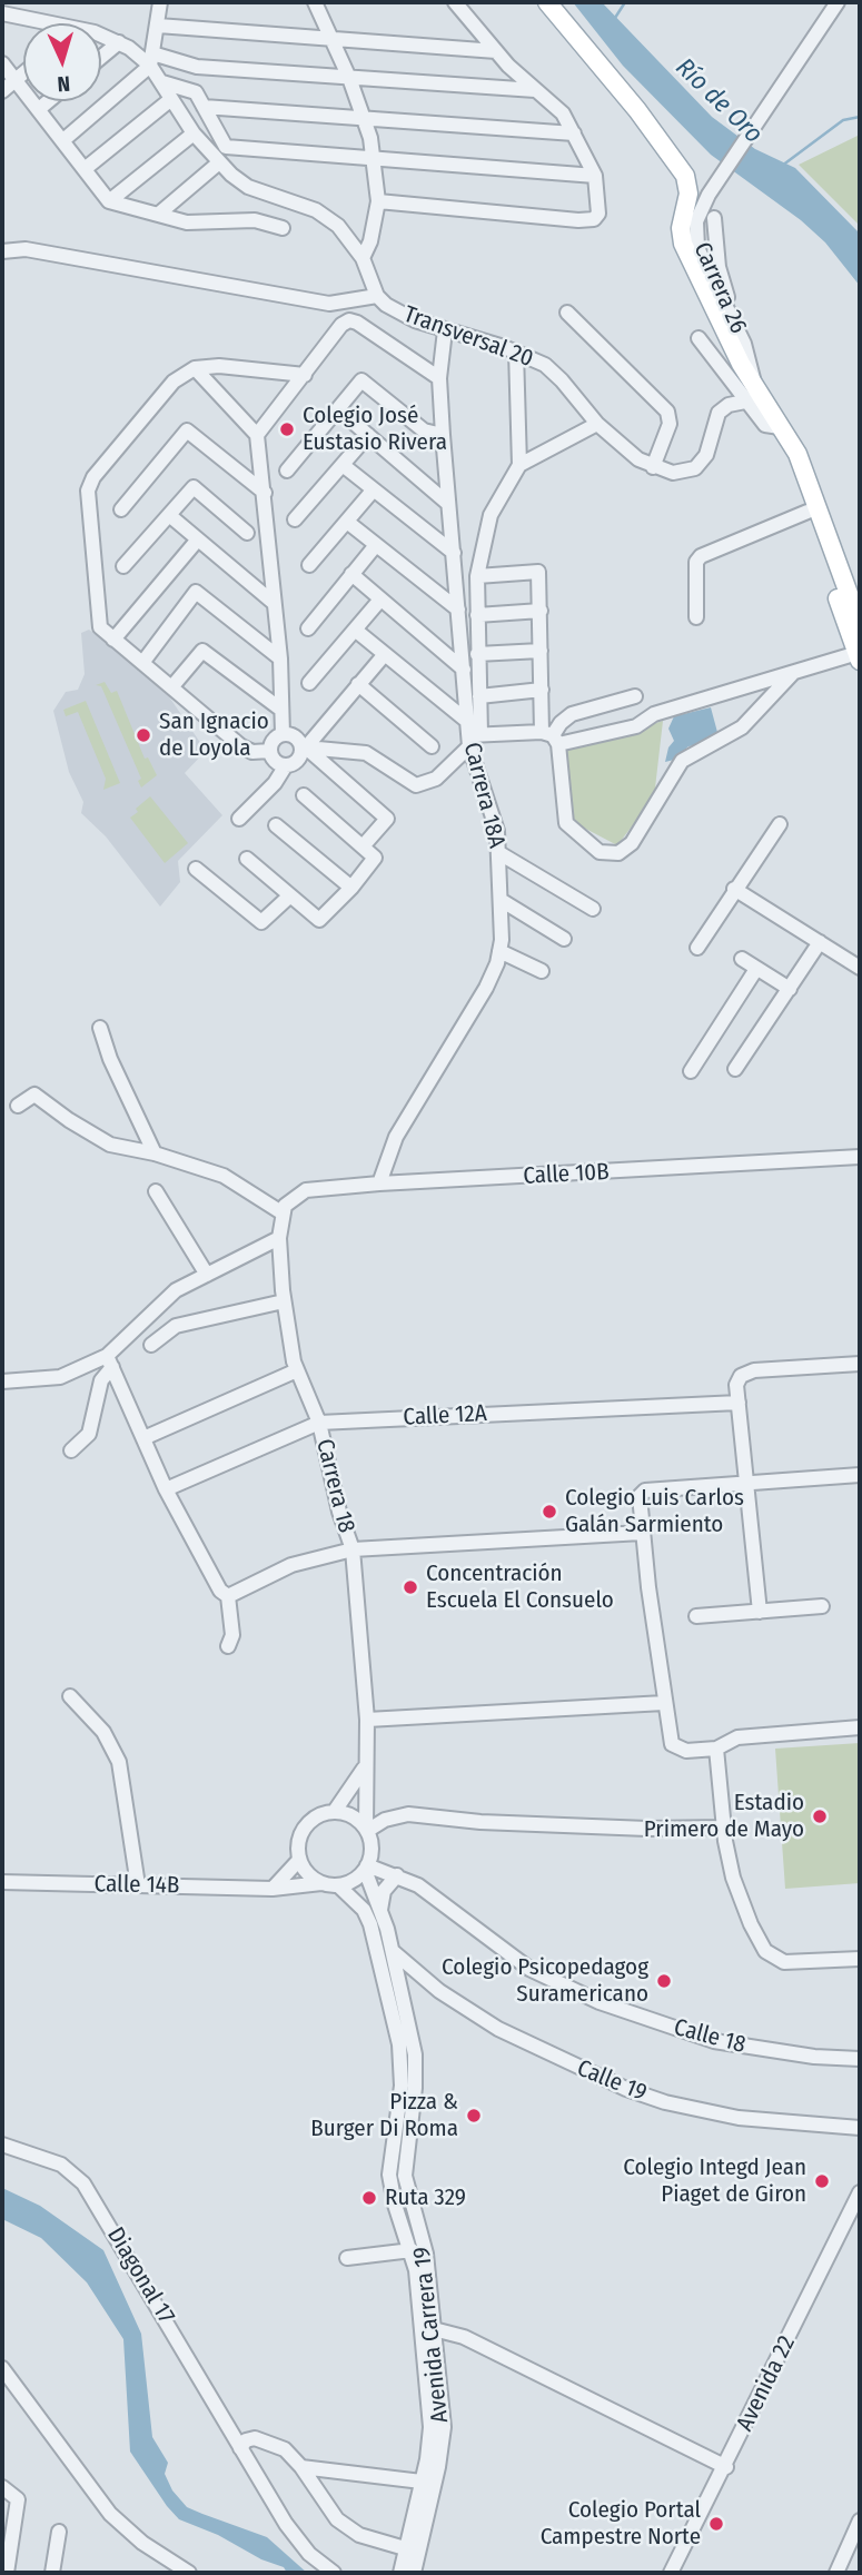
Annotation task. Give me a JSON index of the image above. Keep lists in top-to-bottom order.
{
  "streets": {
    "street": [
      "Carrera 26",
      "Transversal 20",
      "Carrera 18A",
      "Calle 10B",
      "Calle 12A",
      "Carrera 18",
      "Calle 14B",
      "Calle 18",
      "Calle 19",
      "Diagonal 17",
      "Avenida Carrera 19",
      "Avenida 22"
    ]
  },
  "crossings": [
    ["Transversal 20", "Carrera 18A"],
    ["Carrera 18A", "Calle 10B"],
    ["Calle 10B", "Carrera 18"],
    ["Calle 12A", "Carrera 18"],
    ["Carrera 18", "Calle 14B"],
    ["Carrera 18", "Calle 18"],
    ["Carrera 18", "Avenida Carrera 19"],
    ["Calle 14B", "Calle 18"],
    ["Calle 14B", "Avenida Carrera 19"],
    ["Calle 18", "Avenida Carrera 19"],
    ["Calle 19", "Avenida Carrera 19"]
  ],
  "water": ["Río de Oro"],
  "places": [
    "Colegio José Eustasio Rivera",
    "San Ignacio de Loyola",
    "Colegio Luis Carlos Galán Sarmiento",
    "Concentración Escuela El Consuelo",
    "Estadio Primero de Mayo",
    "Colegio Psicopedagog Suramericano",
    "Pizza & Burger Di Roma",
    "Colegio Integd Jean Piaget de Giron",
    "Ruta 329",
    "Colegio Portal Campestre Norte"
  ],
  "north": "bottom"
}
